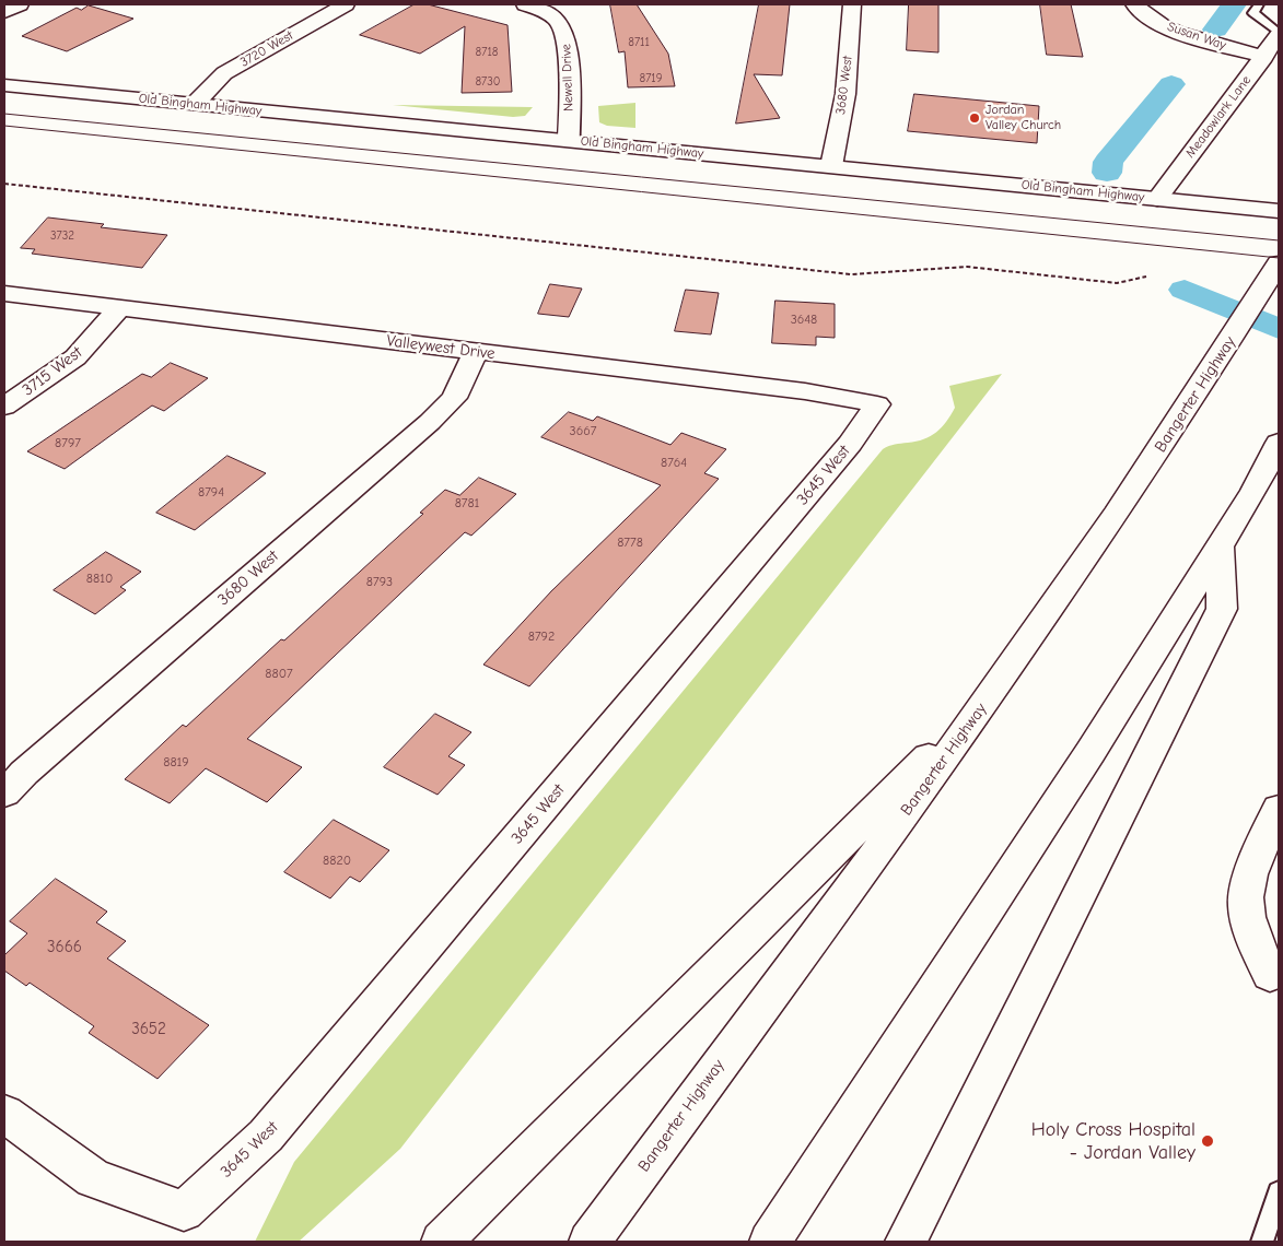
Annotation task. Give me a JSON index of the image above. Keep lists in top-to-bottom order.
{
  "streets": {
    "main road": [
      "Susan Way",
      "3720 West",
      "Newell Drive",
      "3680 West",
      "Old Bingham Highway",
      "Meadowlark Lane",
      "Valleywest Drive",
      "3715 West",
      "Bangerter Highway",
      "3645 West"
    ]
  },
  "crossings": [
    ["Susan Way", "Meadowlark Lane"],
    ["3720 West", "Old Bingham Highway"],
    ["Newell Drive", "Old Bingham Highway"],
    ["3680 West", "Old Bingham Highway"],
    ["3680 West", "Valleywest Drive"],
    ["Old Bingham Highway", "Meadowlark Lane"],
    ["Valleywest Drive", "3715 West"],
    ["Valleywest Drive", "3645 West"]
  ],
  "places": ["Jordan Valley Church", "Holy Cross Hospital - Jordan Valley"],
  "house_numbers": [
    "8711",
    "8718",
    "8719",
    "8730",
    "3732",
    "3648",
    "3667",
    "8797",
    "8764",
    "8794",
    "8781",
    "8778",
    "8810",
    "8793",
    "8792",
    "8807",
    "8819",
    "8820",
    "3666",
    "3652"
  ]
}
